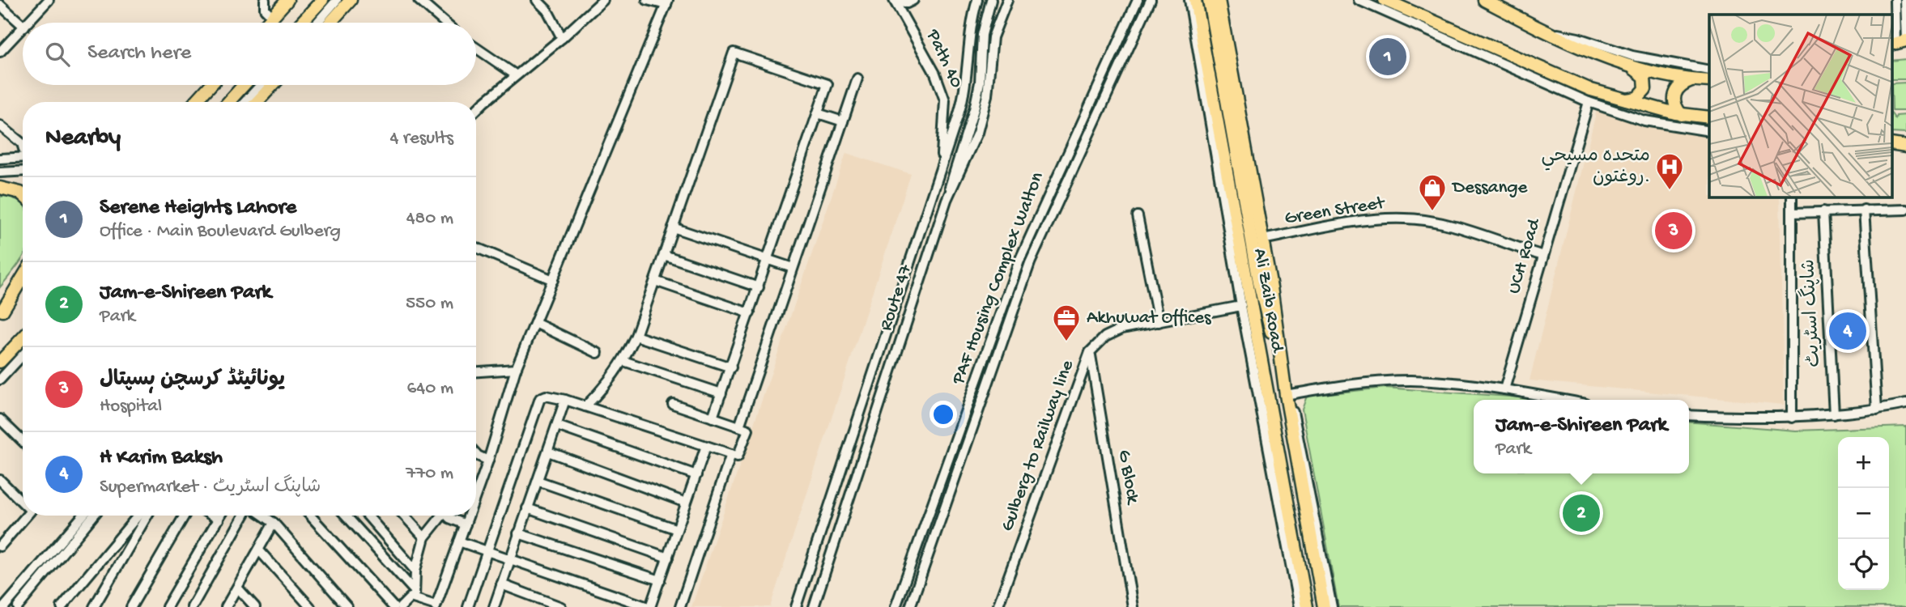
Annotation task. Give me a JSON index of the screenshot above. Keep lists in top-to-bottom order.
{
  "streets": {
    "main road": ["Ali Zaib Road"],
    "street": [
      "Path 40",
      "Green Street",
      "UCH Road",
      "PAF Housing Complex Walton",
      "Route 47",
      "شاپنگ اسٹریٹ",
      "Gulberg to Railway line",
      "G Block"
    ]
  },
  "crossings": [
    ["Path 40", "Route 47"],
    ["Green Street", "UCH Road"],
    ["Green Street", "Ali Zaib Road"],
    ["Gulberg to Railway line", "G Block"]
  ],
  "places": {
    "hospital": ["متحده مسیحي روغتون."],
    "shop": ["Dessange"],
    "office": ["Akhuwat Offices"]
  },
  "page": {
    "search": "Search here",
    "pins": [
      "1",
      "3",
      "4",
      "2"
    ],
    "heading": ["Nearby", "4 results"],
    "list": [
      {
        "mark": "1",
        "name": "Serene Heights Lahore",
        "note": "Office · Main Boulevard Gulberg",
        "value": "480 m"
      },
      {
        "mark": "2",
        "name": "Jam-e-Shireen Park",
        "note": "Park",
        "value": "550 m"
      },
      {
        "mark": "3",
        "name": "یونائیٹڈ کرسچن ہسپتال",
        "note": "Hospital",
        "value": "640 m"
      },
      {
        "mark": "4",
        "name": "H Karim Baksh",
        "note": "Supermarket · شاپنگ اسٹریٹ",
        "value": "770 m"
      }
    ],
    "popup": ["Jam-e-Shireen Park", "Park"],
    "map_buttons": ["+", "−"]
  }
}
